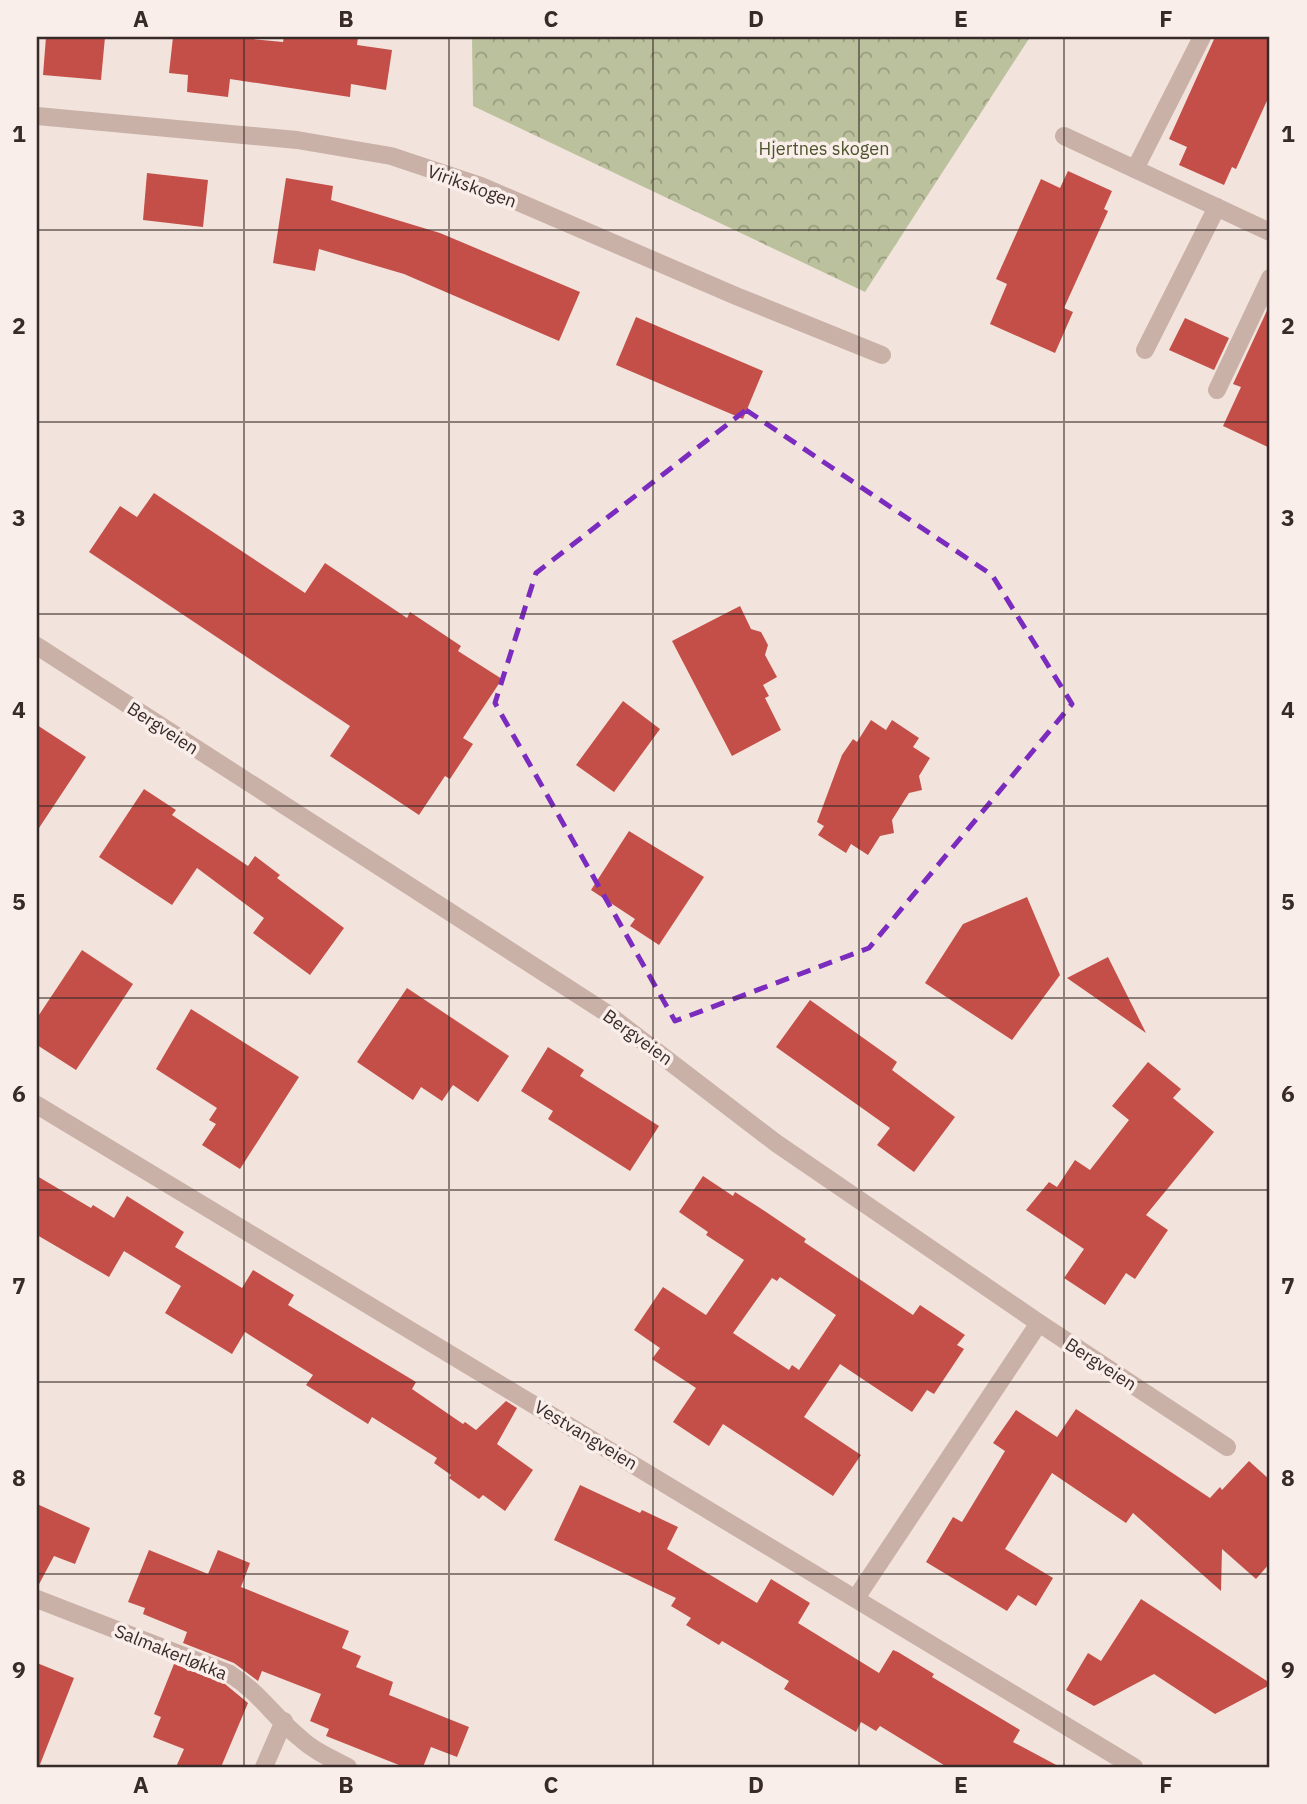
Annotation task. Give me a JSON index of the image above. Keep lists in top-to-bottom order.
{
  "streets": {
    "street": [
      "Virikskogen",
      "Bergveien",
      "Vestvangveien",
      "Salmakerløkka"
    ]
  },
  "parks": ["Hjertnes skogen"],
  "grid": {
    "columns": [
      "A",
      "B",
      "C",
      "D",
      "E",
      "F"
    ],
    "rows": [
      "1",
      "2",
      "3",
      "4",
      "5",
      "6",
      "7",
      "8",
      "9"
    ]
  }
}
